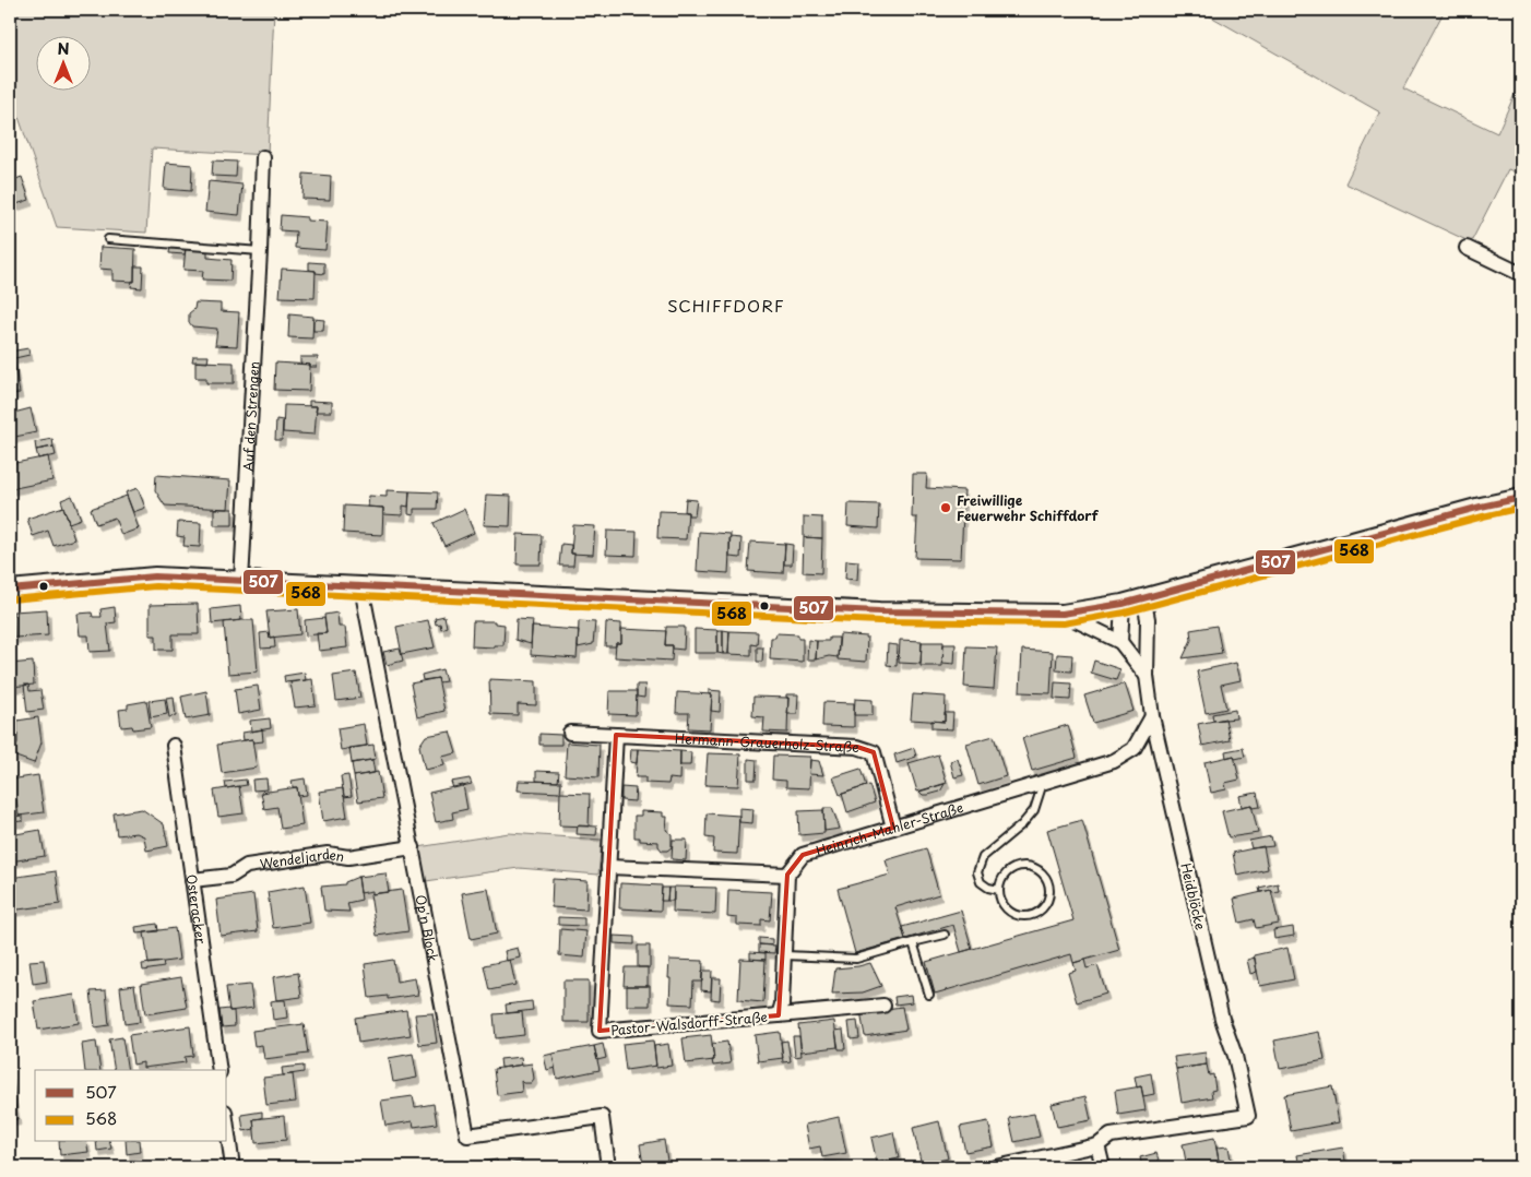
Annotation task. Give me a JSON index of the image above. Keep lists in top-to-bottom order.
{
  "streets": {
    "street": [
      "Auf den Strengen",
      "Hermann-Grauerholz-Straße",
      "Heinrich-Mahler-Straße",
      "Wendeljarden",
      "Heidblöcke",
      "Osteracker",
      "Op'n Block",
      "Pastor-Walsdorff-Straße"
    ]
  },
  "crossings": [
    ["Hermann-Grauerholz-Straße", "Heinrich-Mahler-Straße"],
    ["Heinrich-Mahler-Straße", "Heidblöcke"],
    ["Heinrich-Mahler-Straße", "Pastor-Walsdorff-Straße"],
    ["Wendeljarden", "Osteracker"],
    ["Wendeljarden", "Op'n Block"]
  ],
  "districts": ["SCHIFFDORF"],
  "places": ["Freiwillige Feuerwehr Schiffdorf"],
  "lines": ["transit line 507", "transit line 568"],
  "legend": ["507", "568"],
  "north": "top"
}
